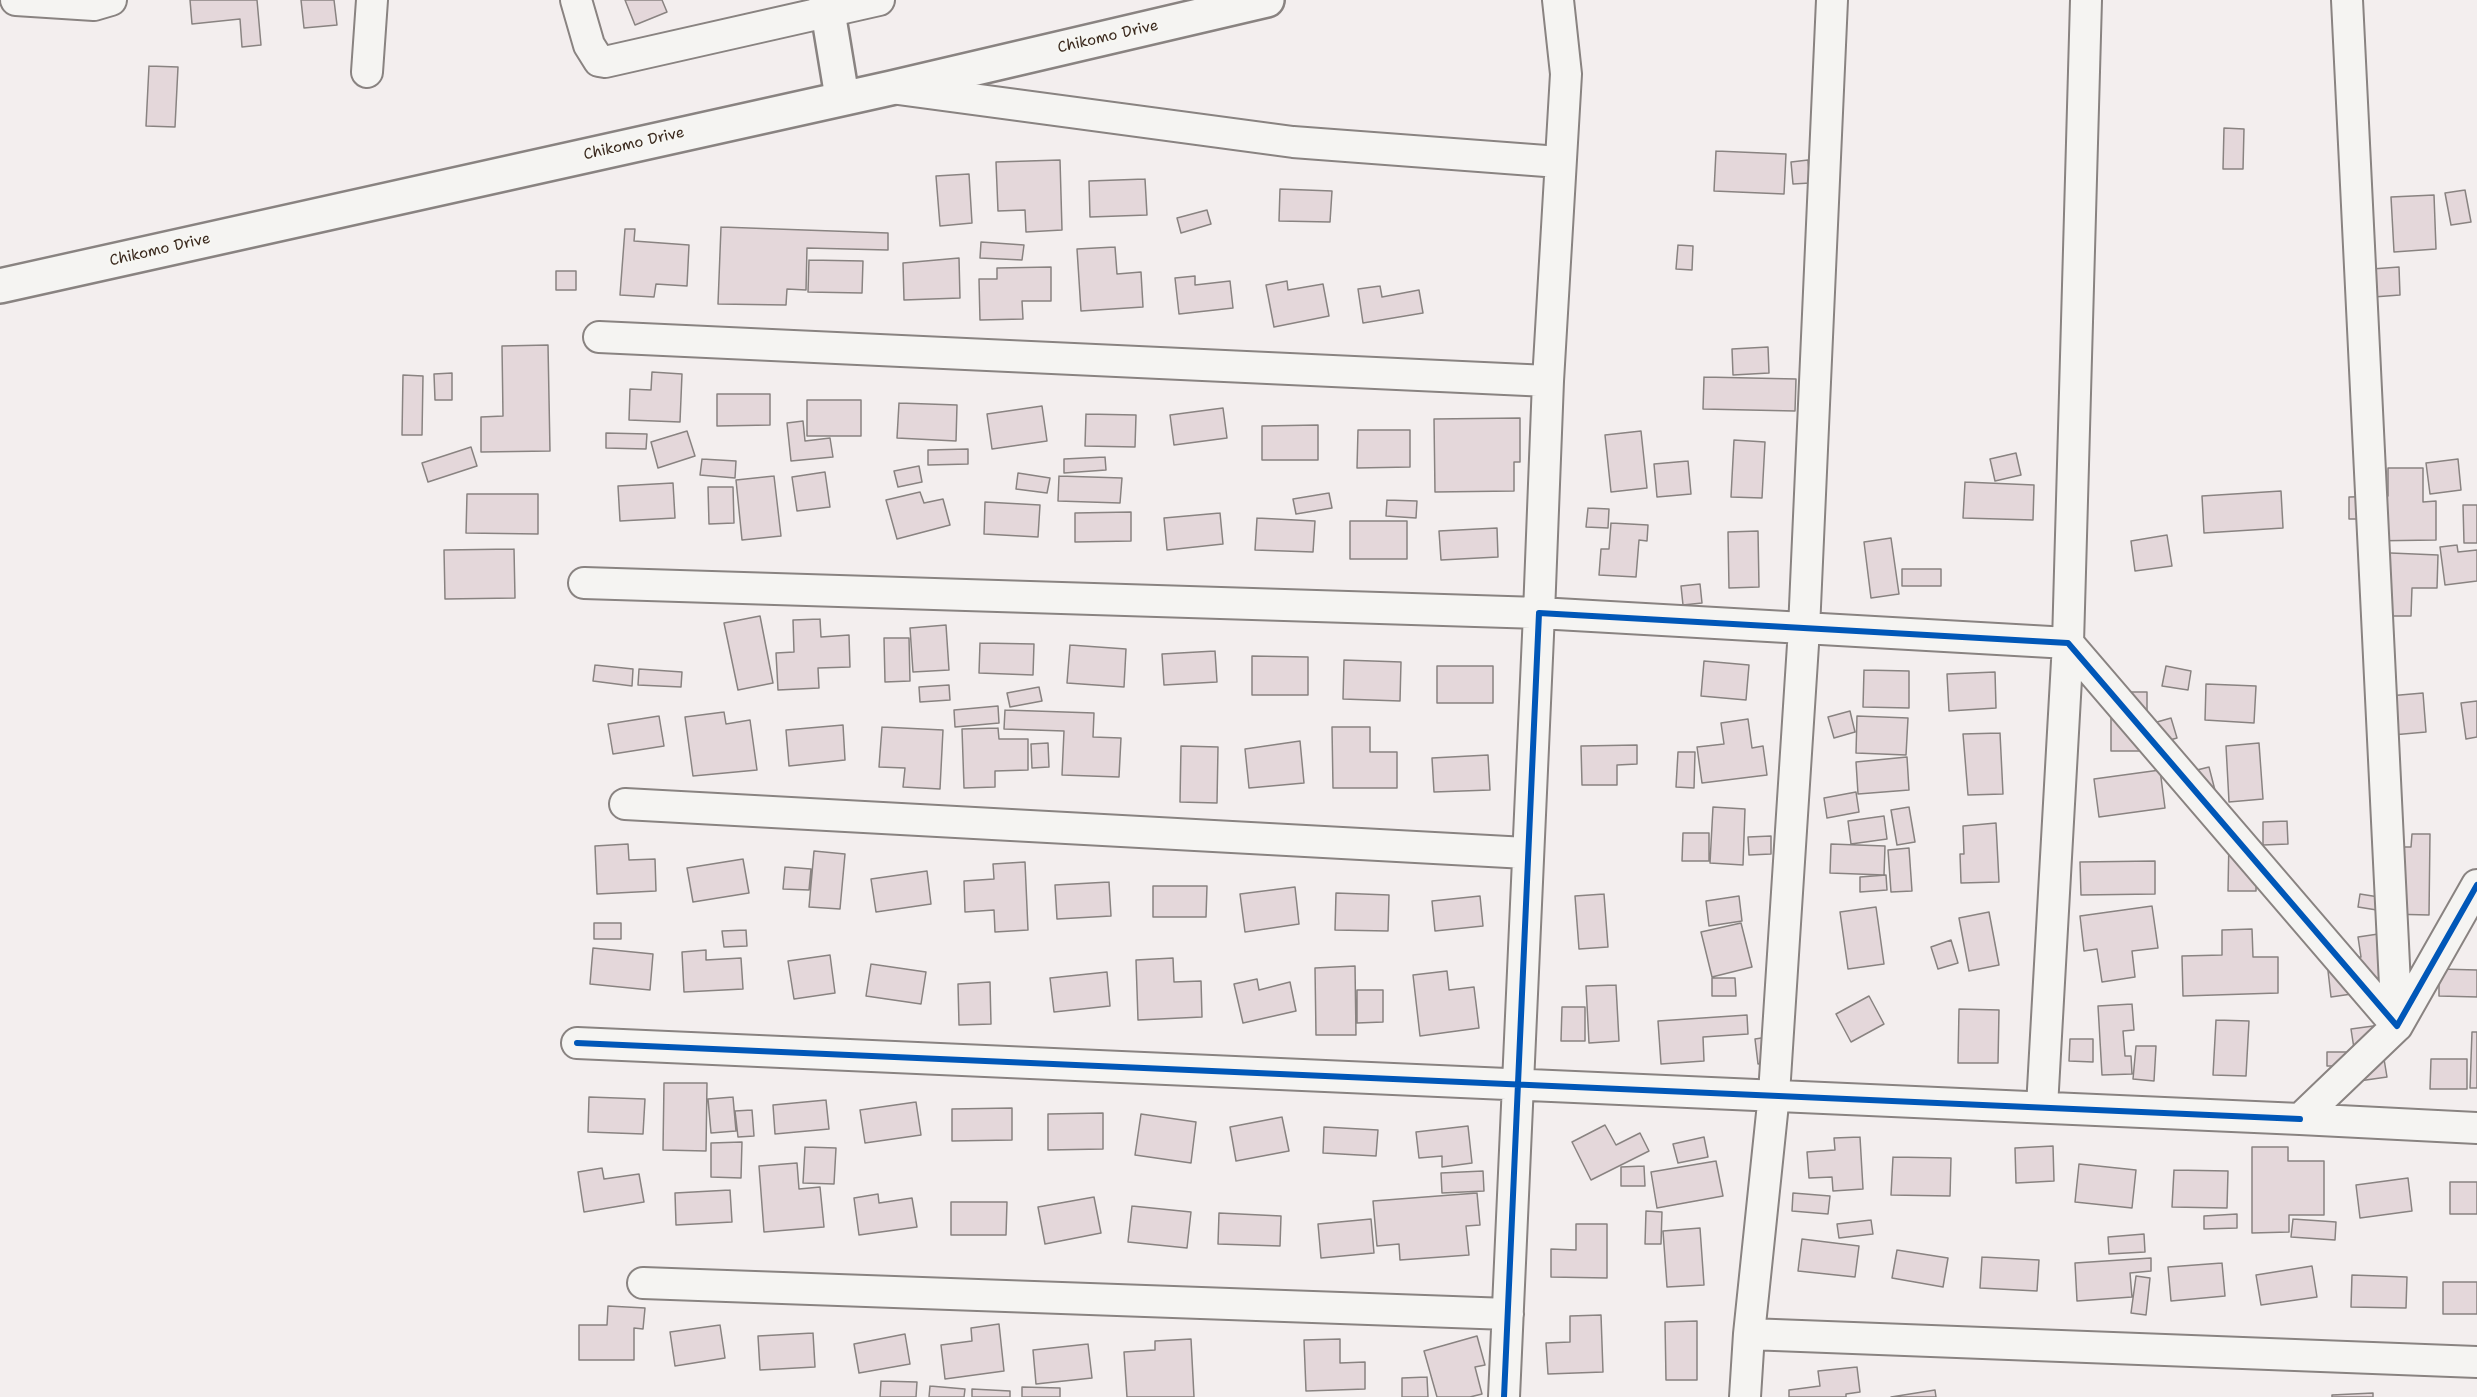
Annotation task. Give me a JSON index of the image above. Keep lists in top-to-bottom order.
{
  "streets": {
    "street": ["Chikomo Drive"]
  }
}
